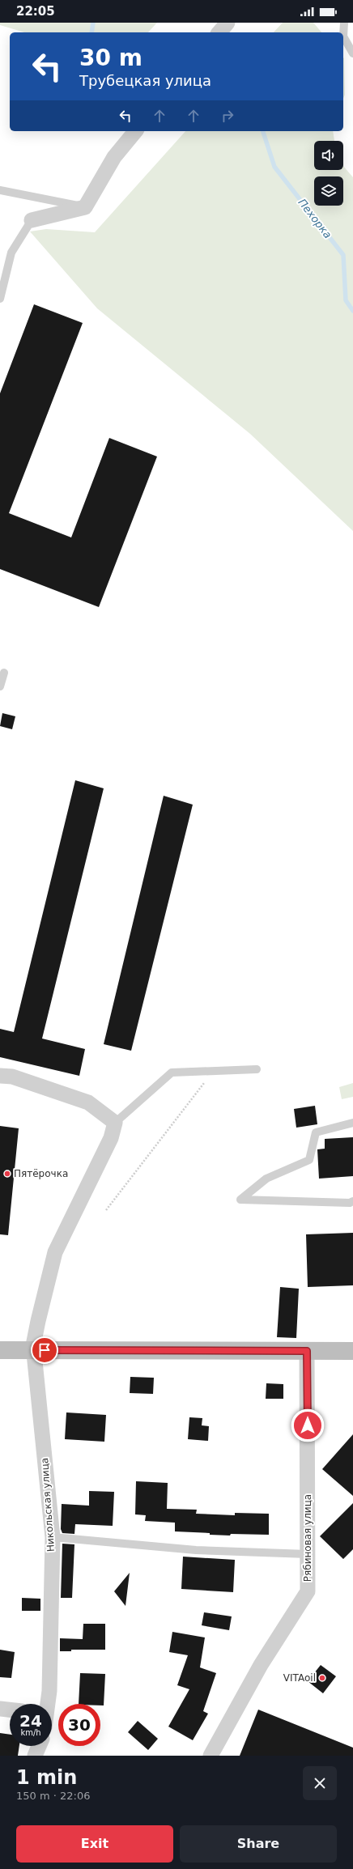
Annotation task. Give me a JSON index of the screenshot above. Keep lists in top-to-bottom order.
{
  "streets": {
    "street": ["Никольская улица", "Рябиновая улица"]
  },
  "water": ["Пехорка"],
  "places": ["Пятёрочка", "VITAoil"],
  "page": {
    "status": "22:05",
    "turn": ["30 m", "Трубецкая улица"],
    "speed": "24 km/h",
    "limit": "30",
    "heading": ["1 min", "150 m · 22:06"],
    "buttons": ["Exit", "Share"]
  }
}
